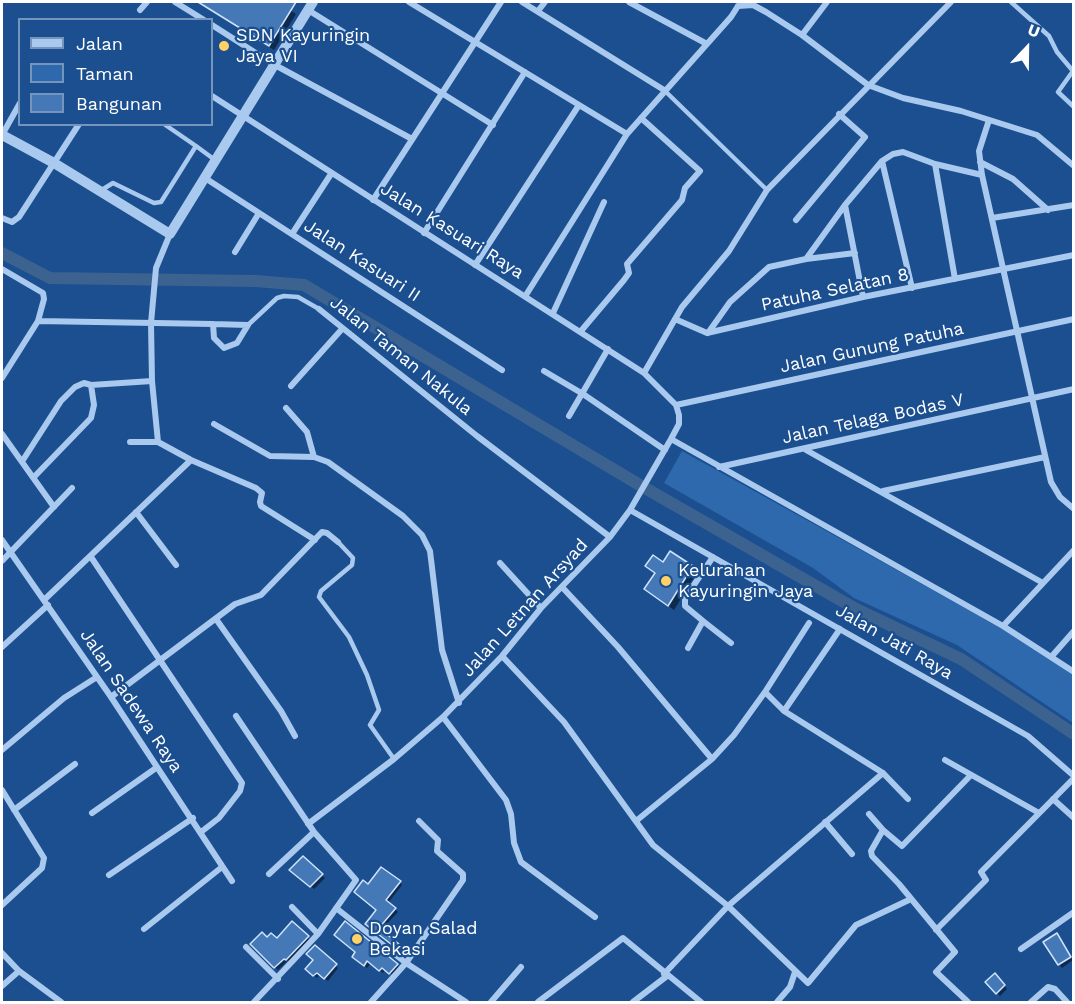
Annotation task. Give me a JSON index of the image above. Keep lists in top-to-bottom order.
{
  "streets": {
    "street": [
      "Jalan Kasuari Raya",
      "Jalan Kasuari II",
      "Patuha Selatan 8",
      "Jalan Gunung Patuha",
      "Jalan Taman Nakula",
      "Jalan Telaga Bodas V",
      "Jalan Letnan Arsyad",
      "Jalan Jati Raya",
      "Jalan Sadewa Raya"
    ]
  },
  "crossings": [
    ["Jalan Gunung Patuha", "Jalan Letnan Arsyad"],
    ["Jalan Taman Nakula", "Jalan Letnan Arsyad"],
    ["Jalan Letnan Arsyad", "Jalan Jati Raya"]
  ],
  "places": ["SDN Kayuringin Jaya VI", "Kelurahan Kayuringin Jaya", "Doyan Salad Bekasi"],
  "legend": ["Jalan", "Taman", "Bangunan"],
  "north": "top"
}
